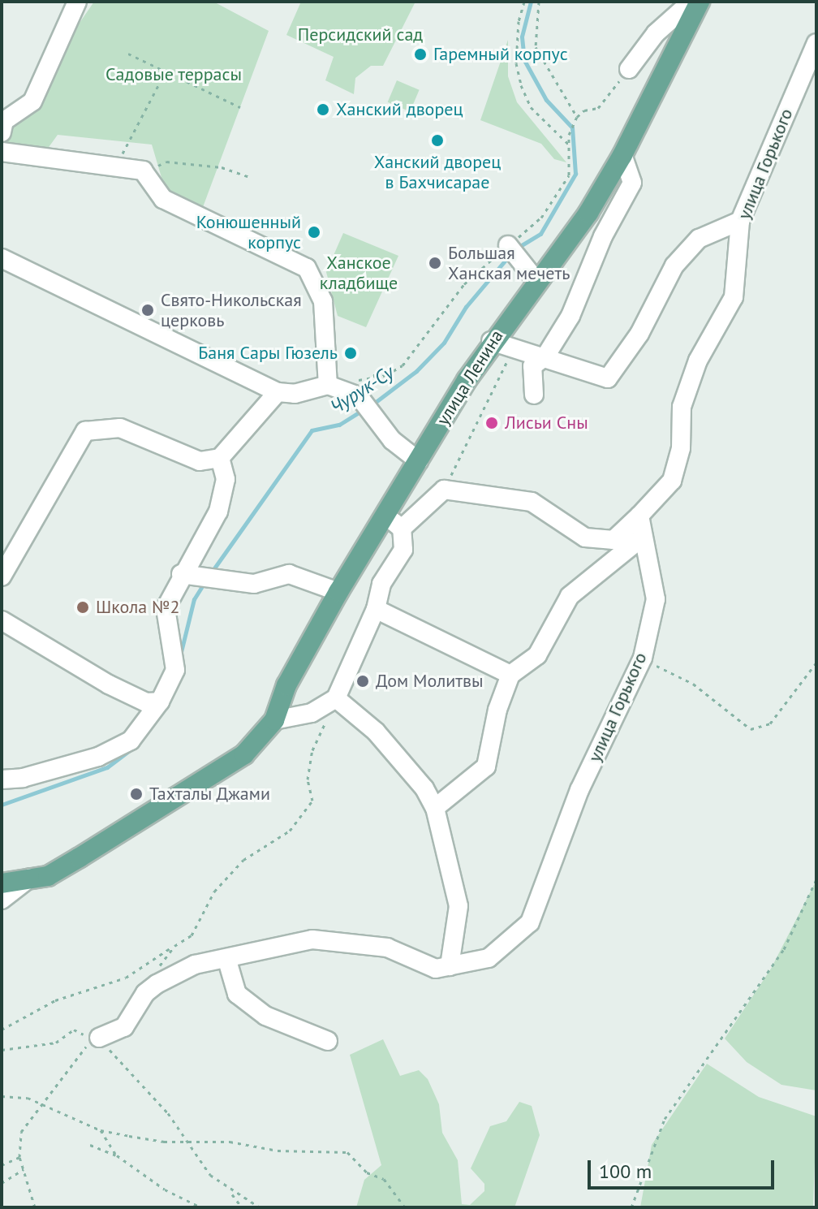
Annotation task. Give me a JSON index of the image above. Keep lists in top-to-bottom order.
{
  "streets": {
    "main road": ["улица Ленина"],
    "street": ["улица Горького"]
  },
  "water": ["Чурук-Су"],
  "parks": ["Персидский сад", "Садовые террасы", "Ханское кладбище"],
  "places": [
    "Гаремный корпус",
    "Ханский дворец",
    "Ханский дворец в Бахчисарае",
    "Конюшенный корпус",
    "Большая Ханская мечеть",
    "Свято-Никольская церковь",
    "Баня Сары Гюзель",
    "Лисьи Сны",
    "Школа №2",
    "Дом Молитвы",
    "Тахталы Джами"
  ],
  "scale_bar": "100 m"
}
